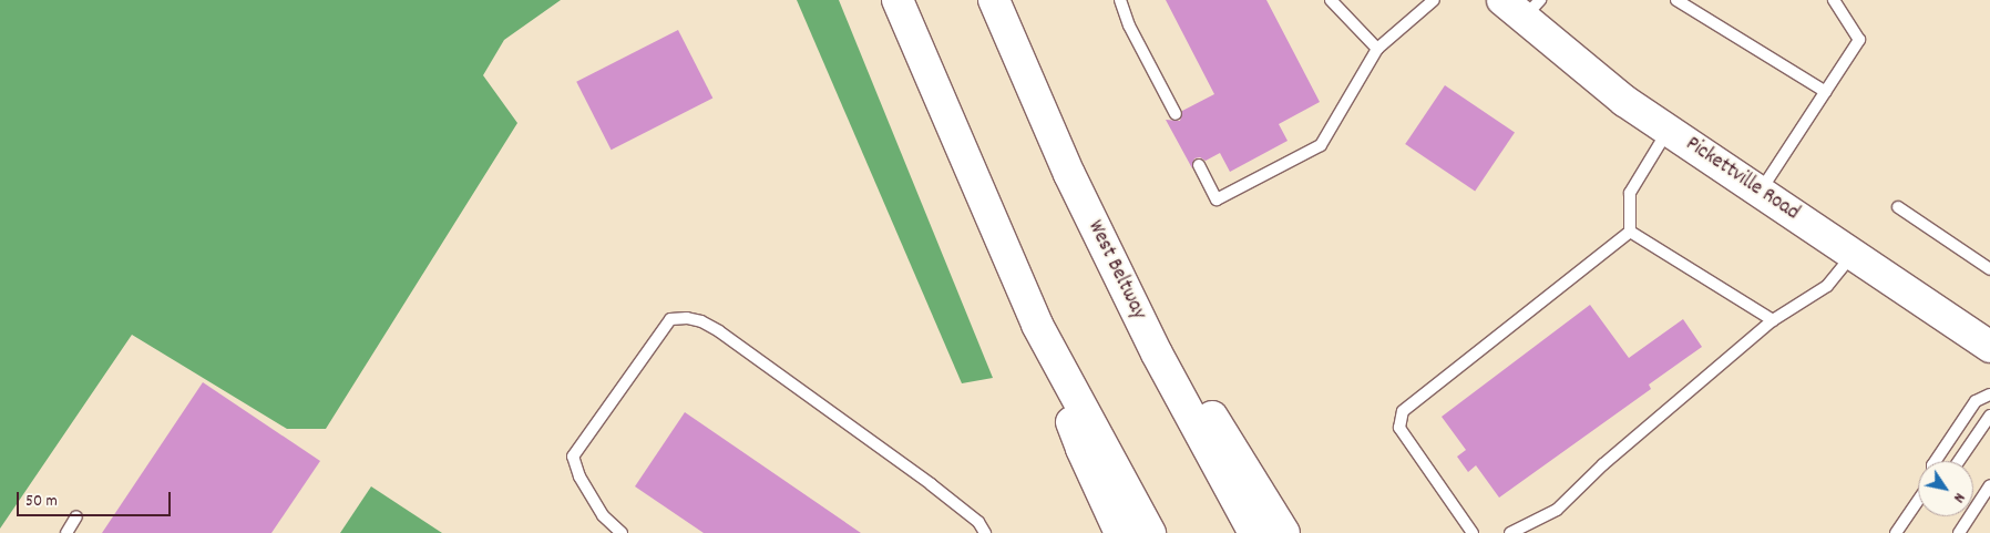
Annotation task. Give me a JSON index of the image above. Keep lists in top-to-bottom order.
{
  "streets": {
    "main road": ["Pickettville Road", "West Beltway"]
  },
  "scale_bar": "50 m",
  "north": "bottom right"
}
